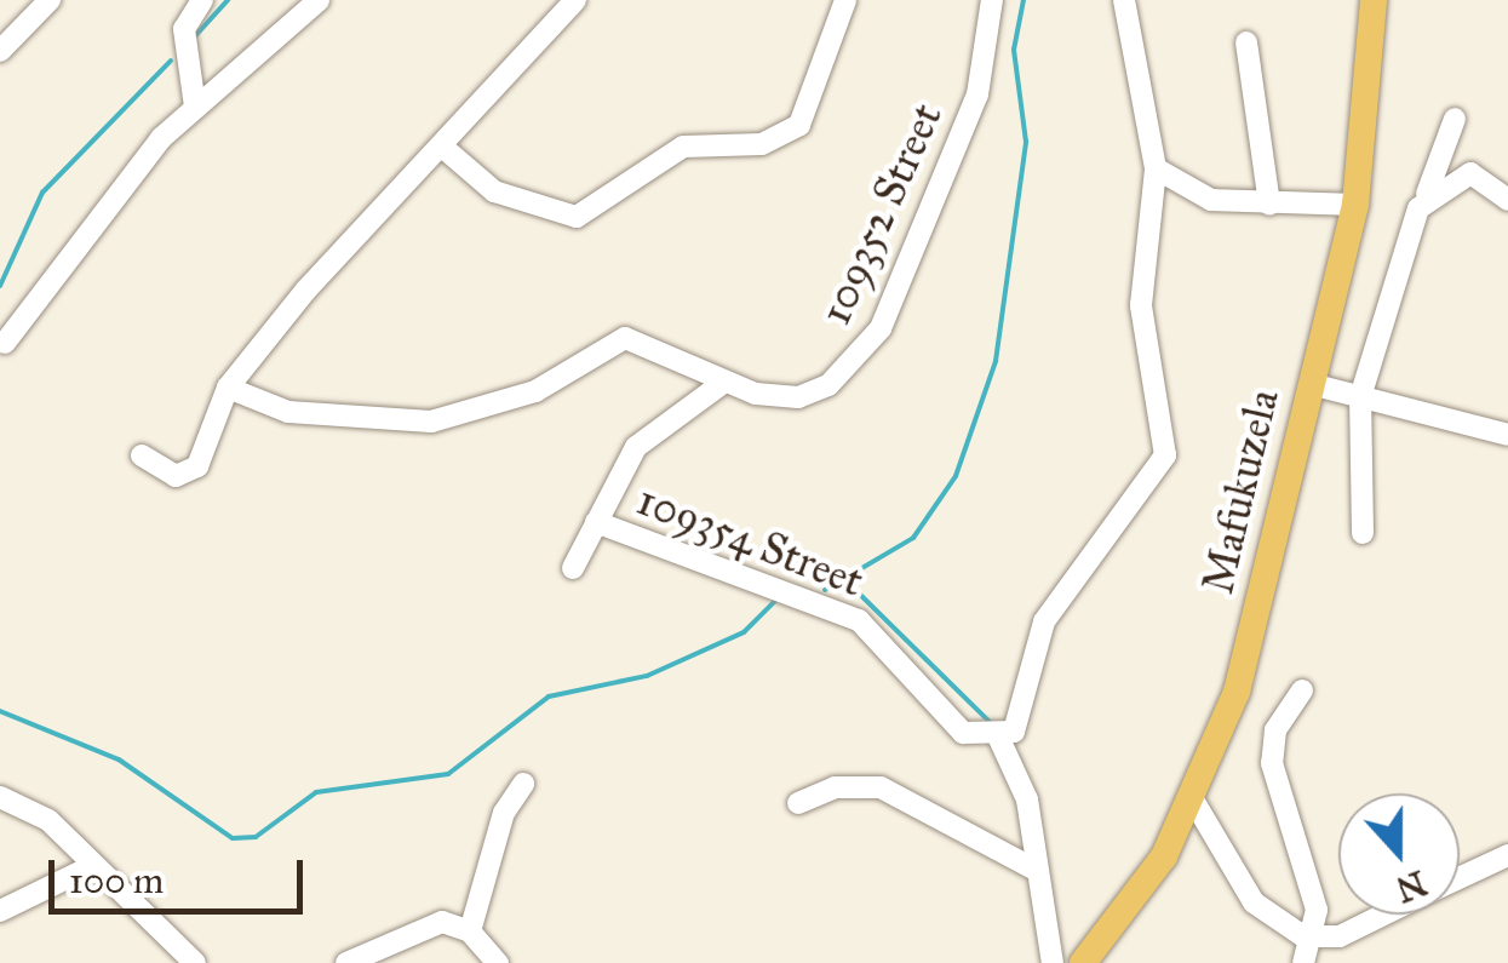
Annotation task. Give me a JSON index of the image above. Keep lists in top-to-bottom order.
{
  "streets": {
    "main road": ["Mafukuzela"],
    "street": ["109352 Street", "109354 Street"]
  },
  "scale_bar": "100 m",
  "north": "bottom"
}
